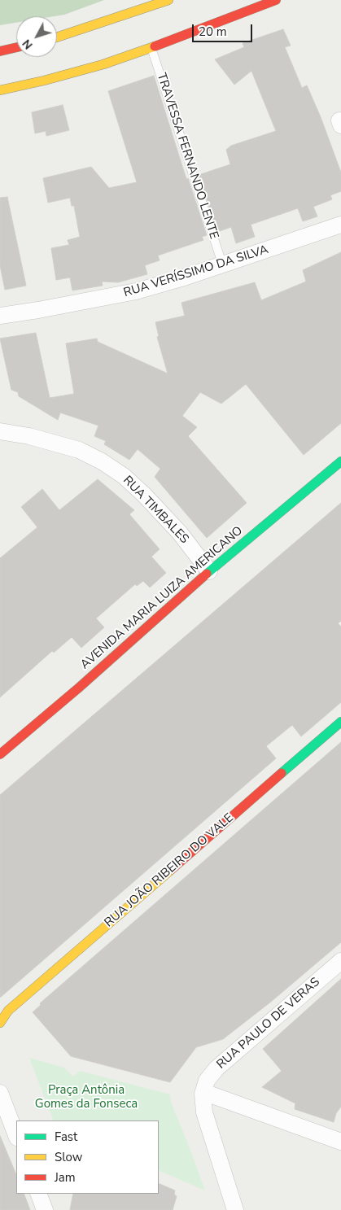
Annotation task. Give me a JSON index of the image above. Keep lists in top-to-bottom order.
{
  "streets": {
    "main road": ["AVENIDA MARIA LUIZA AMERICANO", "RUA JOÃO RIBEIRO DO VALE"],
    "street": ["RUA VERÍSSIMO DA SILVA", "RUA TIMBALES", "RUA PAULO DE VERAS"],
    "lane": ["TRAVESSA FERNANDO LENTE"]
  },
  "crossings": [
    ["TRAVESSA FERNANDO LENTE", "RUA VERÍSSIMO DA SILVA"],
    ["RUA TIMBALES", "AVENIDA MARIA LUIZA AMERICANO"]
  ],
  "parks": ["Praça Antônia Gomes da Fonseca"],
  "legend": ["Fast", "Slow", "Jam"],
  "scale_bar": "20 m",
  "north": "bottom left"
}
